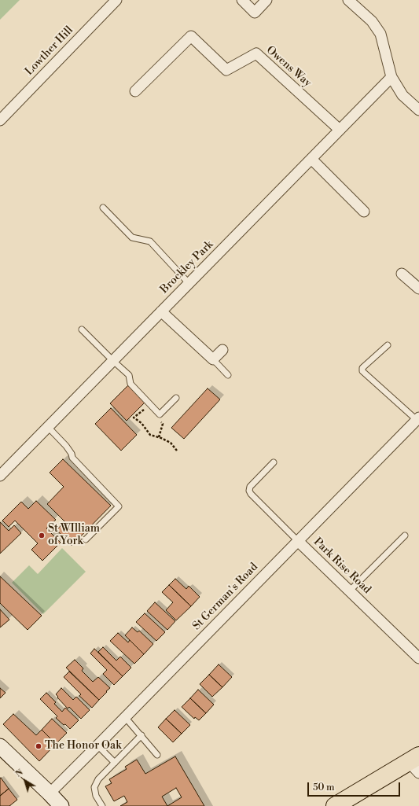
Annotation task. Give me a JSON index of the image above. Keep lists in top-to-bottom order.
{
  "streets": {
    "street": [
      "Lowther Hill",
      "Owens Way",
      "Brockley Park",
      "Park Rise Road",
      "St German's Road"
    ]
  },
  "crossings": [
    ["Owens Way", "Brockley Park"],
    ["Park Rise Road", "St German's Road"]
  ],
  "places": ["St WIlliam of York", "The Honor Oak"],
  "scale_bar": "50 m",
  "north": "top left"
}
